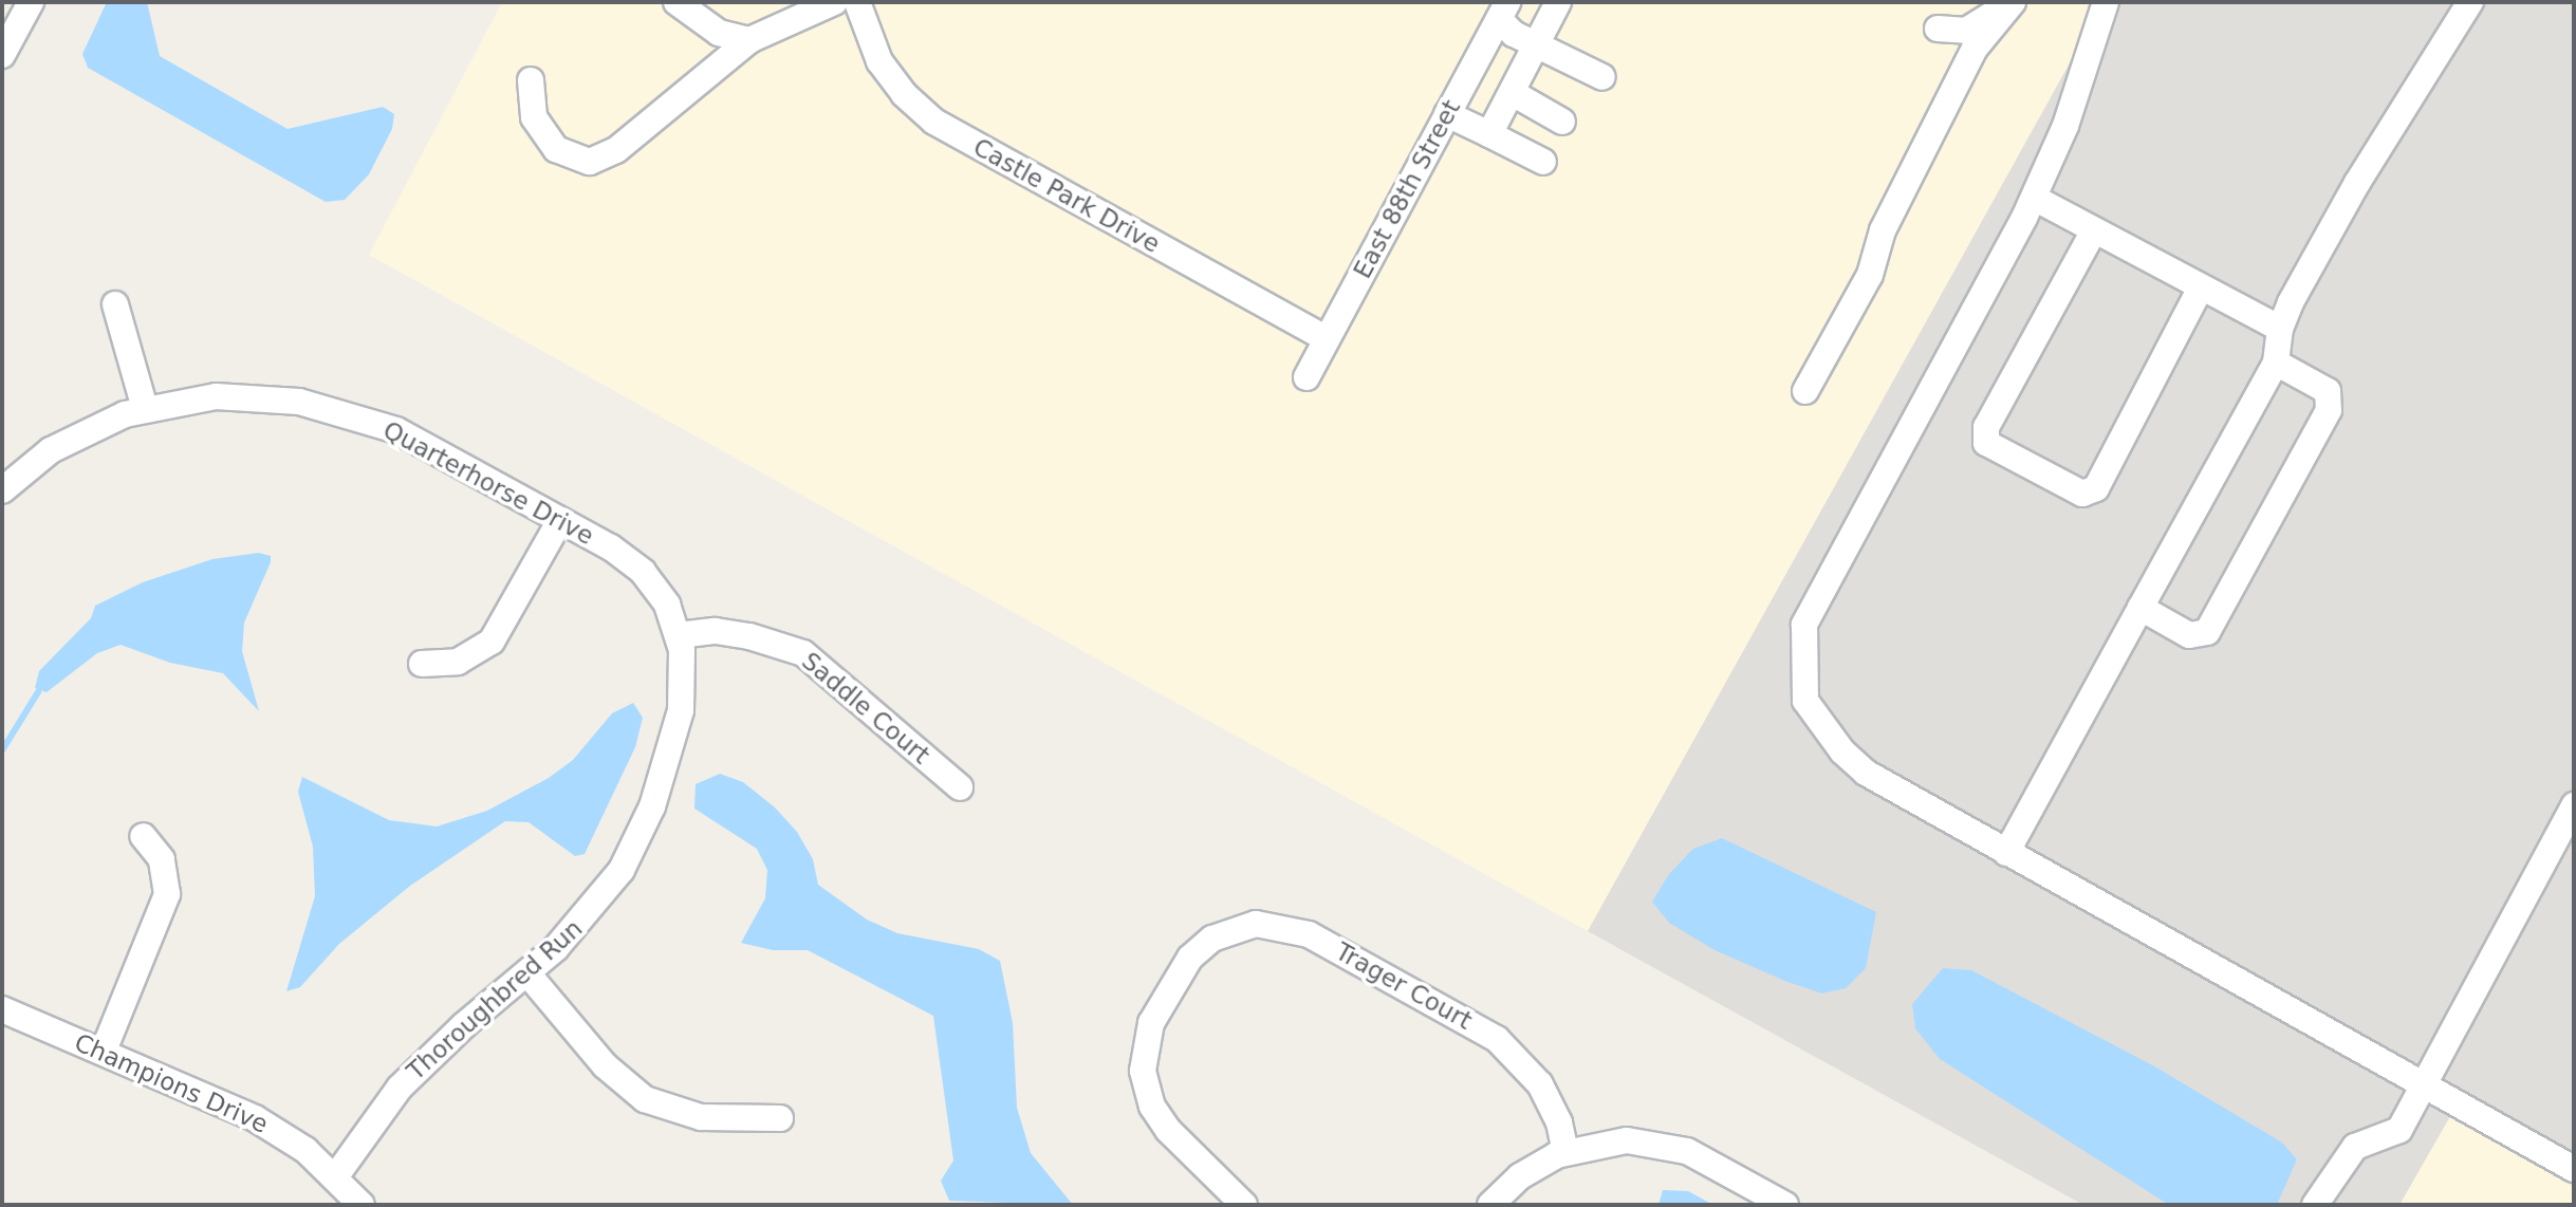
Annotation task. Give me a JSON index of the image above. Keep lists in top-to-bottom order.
{
  "streets": {
    "street": [
      "East 88th Street",
      "Castle Park Drive",
      "Quarterhorse Drive",
      "Saddle Court",
      "Trager Court",
      "Thoroughbred Run",
      "Champions Drive"
    ]
  },
  "crossings": [
    ["East 88th Street", "Castle Park Drive"],
    ["Quarterhorse Drive", "Thoroughbred Run"],
    ["Saddle Court", "Thoroughbred Run"],
    ["Thoroughbred Run", "Champions Drive"]
  ]
}
